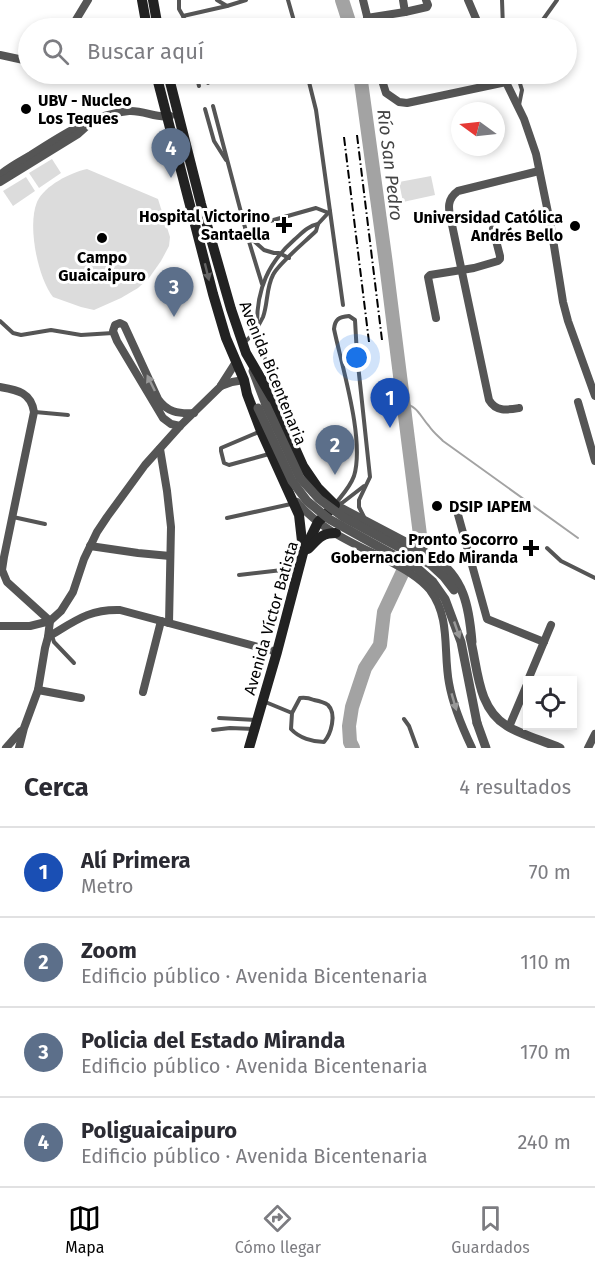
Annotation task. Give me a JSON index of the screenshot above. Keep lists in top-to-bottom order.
{
  "streets": {
    "main road": ["Avenida Bicentenaria", "Avenida Víctor Batista"]
  },
  "water": ["Río San Pedro"],
  "places": {
    "other": [
      "UBV - Nucleo Los Teques",
      "Universidad Católica Andrés Bello",
      "Campo Guaicaipuro",
      "DSIP IAPEM"
    ],
    "health": ["Hospital Victorino Santaella", "Pronto Socorro Gobernacion Edo Miranda"]
  },
  "north": "left",
  "page": {
    "search": "Buscar aquí",
    "pins": [
      "4",
      "3",
      "1",
      "2"
    ],
    "heading": ["Cerca", "4 resultados"],
    "list": [
      {
        "mark": "1",
        "name": "Alí Primera",
        "note": "Metro",
        "value": "70 m"
      },
      {
        "mark": "2",
        "name": "Zoom",
        "note": "Edificio público · Avenida Bicentenaria",
        "value": "110 m"
      },
      {
        "mark": "3",
        "name": "Policia del Estado Miranda",
        "note": "Edificio público · Avenida Bicentenaria",
        "value": "170 m"
      },
      {
        "mark": "4",
        "name": "Poliguaicaipuro",
        "note": "Edificio público · Avenida Bicentenaria",
        "value": "240 m"
      }
    ],
    "nav": ["Mapa", "Cómo llegar", "Guardados"]
  }
}
